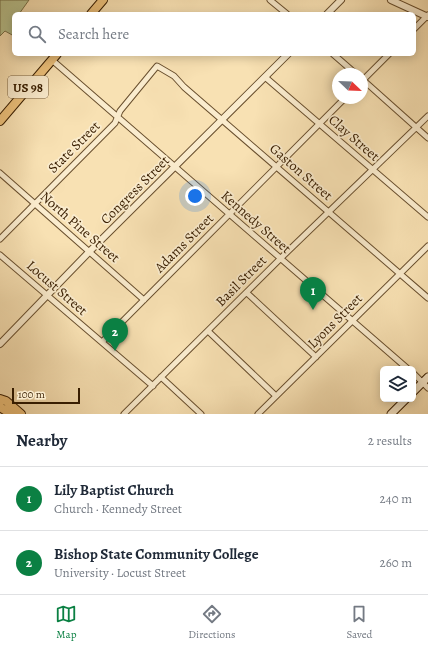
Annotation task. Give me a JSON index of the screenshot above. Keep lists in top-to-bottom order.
{
  "streets": {
    "main road": ["US 98"],
    "street": [
      "Clay Street",
      "State Street",
      "Gaston Street",
      "Congress Street",
      "Kennedy Street",
      "North Pine Street",
      "Adams Street",
      "Basil Street",
      "Locust Street",
      "Lyons Street"
    ]
  },
  "crossings": [
    ["US 98", "Kennedy Street"],
    ["Clay Street", "Congress Street"],
    ["Clay Street", "Adams Street"],
    ["Clay Street", "Basil Street"],
    ["State Street", "Gaston Street"],
    ["State Street", "Kennedy Street"],
    ["State Street", "North Pine Street"],
    ["Gaston Street", "Congress Street"],
    ["Gaston Street", "Adams Street"],
    ["Gaston Street", "Basil Street"],
    ["Gaston Street", "Lyons Street"],
    ["Congress Street", "Kennedy Street"],
    ["Congress Street", "North Pine Street"],
    ["Congress Street", "Locust Street"],
    ["Kennedy Street", "Adams Street"],
    ["Kennedy Street", "Basil Street"],
    ["Kennedy Street", "Lyons Street"],
    ["North Pine Street", "Adams Street"],
    ["Basil Street", "Locust Street"]
  ],
  "scale_bar": "100 m",
  "north": "bottom right",
  "page": {
    "search": "Search here",
    "pins": ["1", "2"],
    "scale": "100 m",
    "heading": ["Nearby", "2 results"],
    "list": [
      {
        "mark": "1",
        "name": "Lily Baptist Church",
        "note": "Church · Kennedy Street",
        "value": "240 m"
      },
      {
        "mark": "2",
        "name": "Bishop State Community College",
        "note": "University · Locust Street",
        "value": "260 m"
      }
    ],
    "nav": ["Map", "Directions", "Saved"]
  }
}
